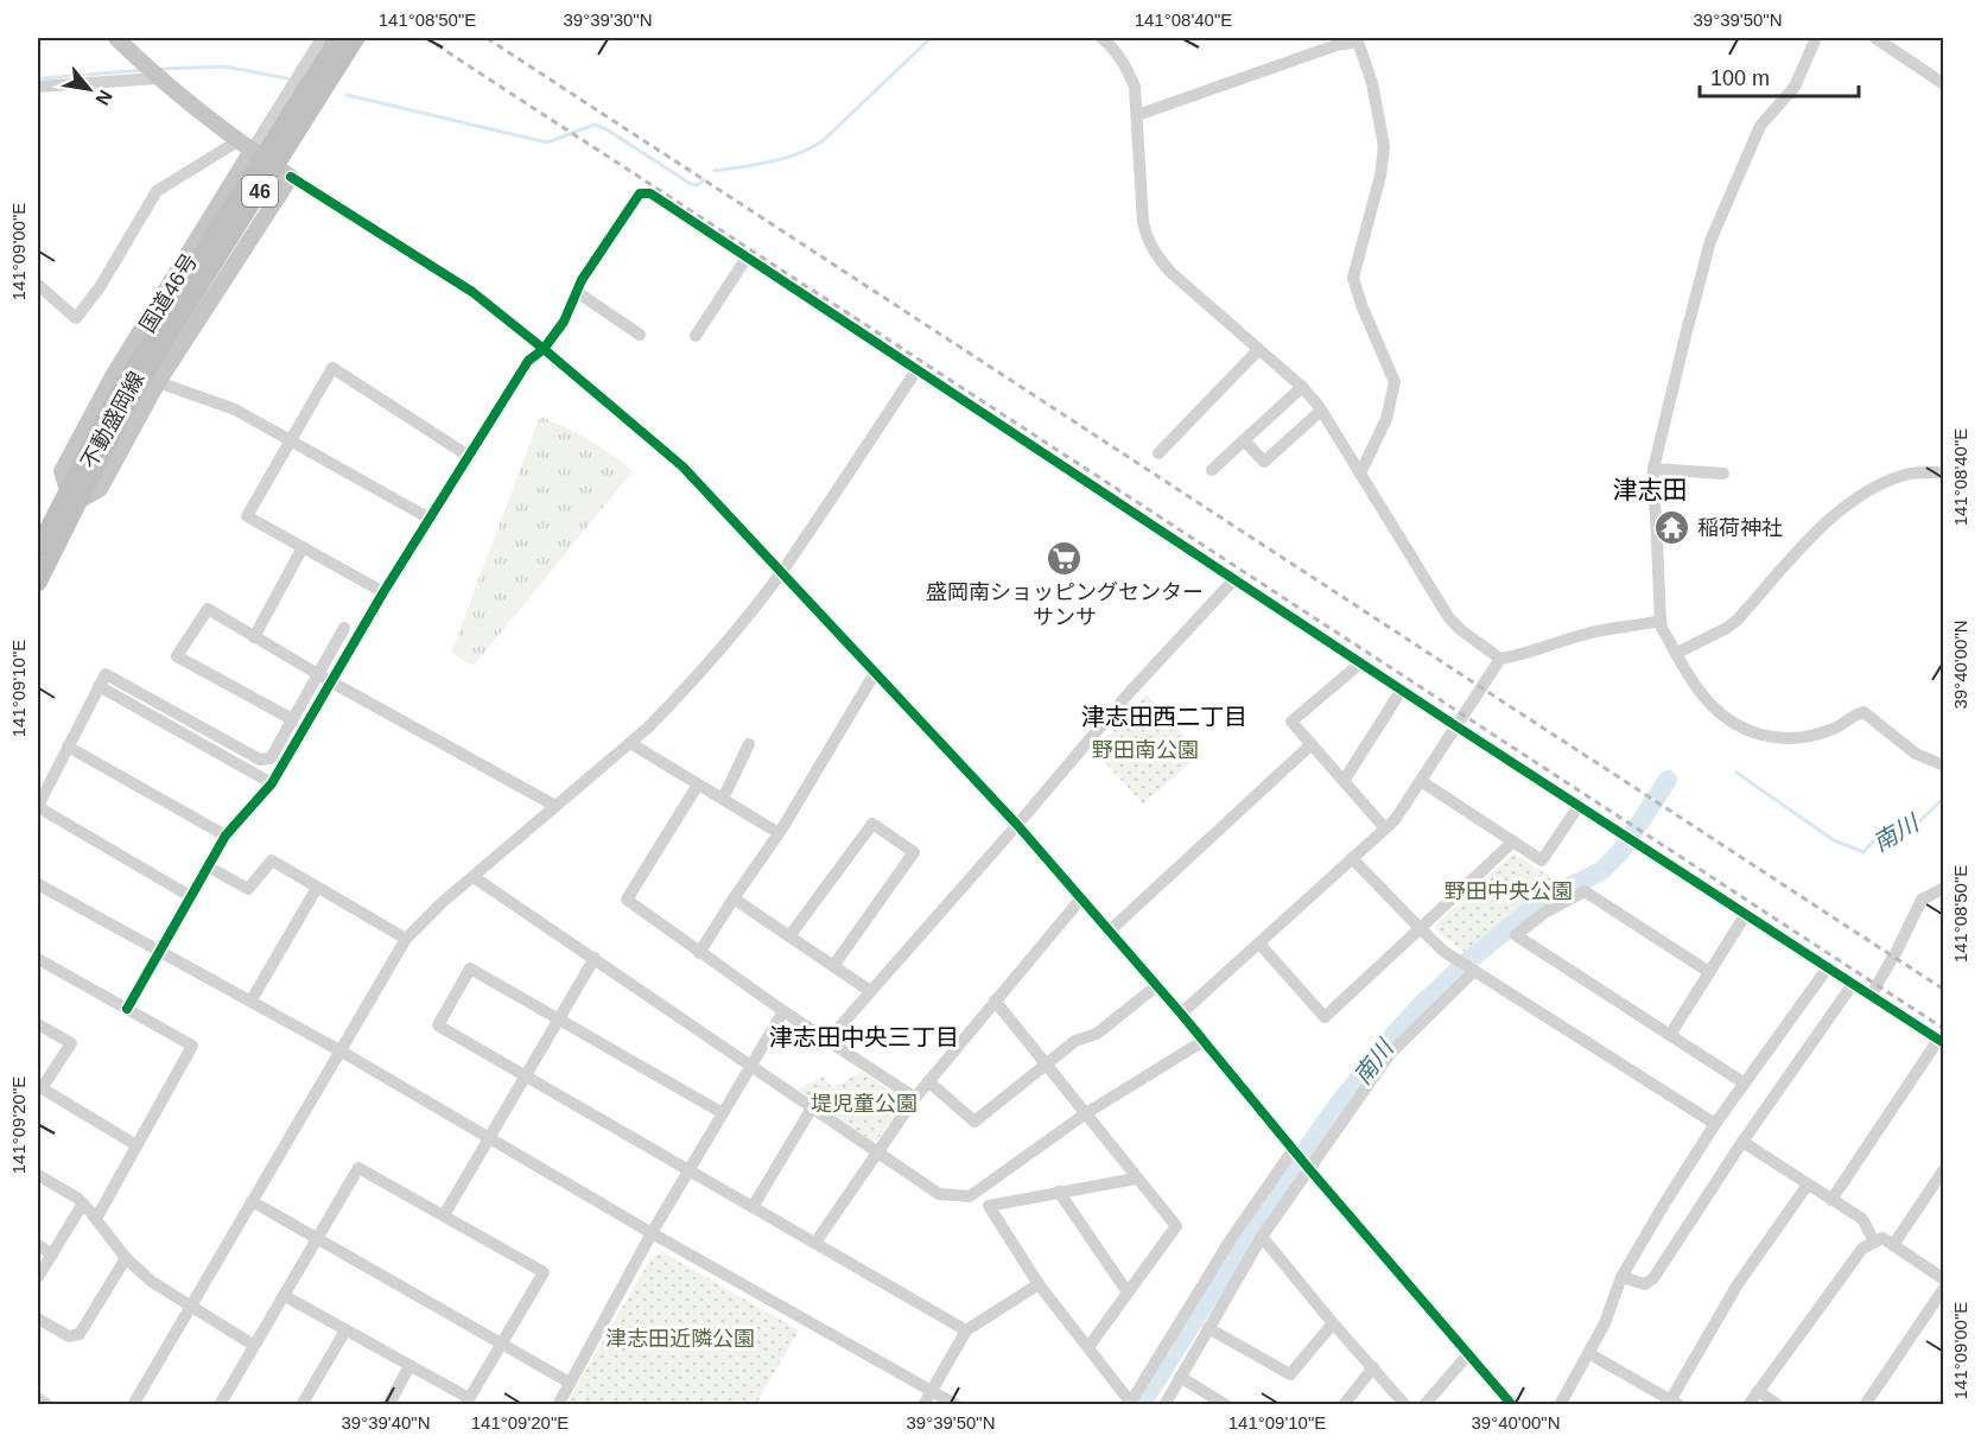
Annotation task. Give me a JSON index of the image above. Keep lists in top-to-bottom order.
{
  "streets": {
    "highway": ["46", "国道46号"],
    "main road": ["不動盛岡線"]
  },
  "crossings": [
    ["国道46号", "不動盛岡線"]
  ],
  "districts": ["津志田", "津志田西二丁目", "津志田中央三丁目"],
  "water": ["南川"],
  "parks": [
    "野田南公園",
    "野田中央公園",
    "堤児童公園",
    "津志田近隣公園"
  ],
  "places": {
    "temple": ["稲荷神社"],
    "supermarket": ["盛岡南ショッピングセンター サンサ"]
  },
  "scale_bar": "100 m",
  "north": "bottom right",
  "coordinates": [
    "141°08'50\"E",
    "39°39'30\"N",
    "141°08'40\"E",
    "39°39'50\"N",
    "141°09'00\"E",
    "39°40'00\"N",
    "141°09'10\"E",
    "141°09'20\"E",
    "39°39'40\"N"
  ]
}
